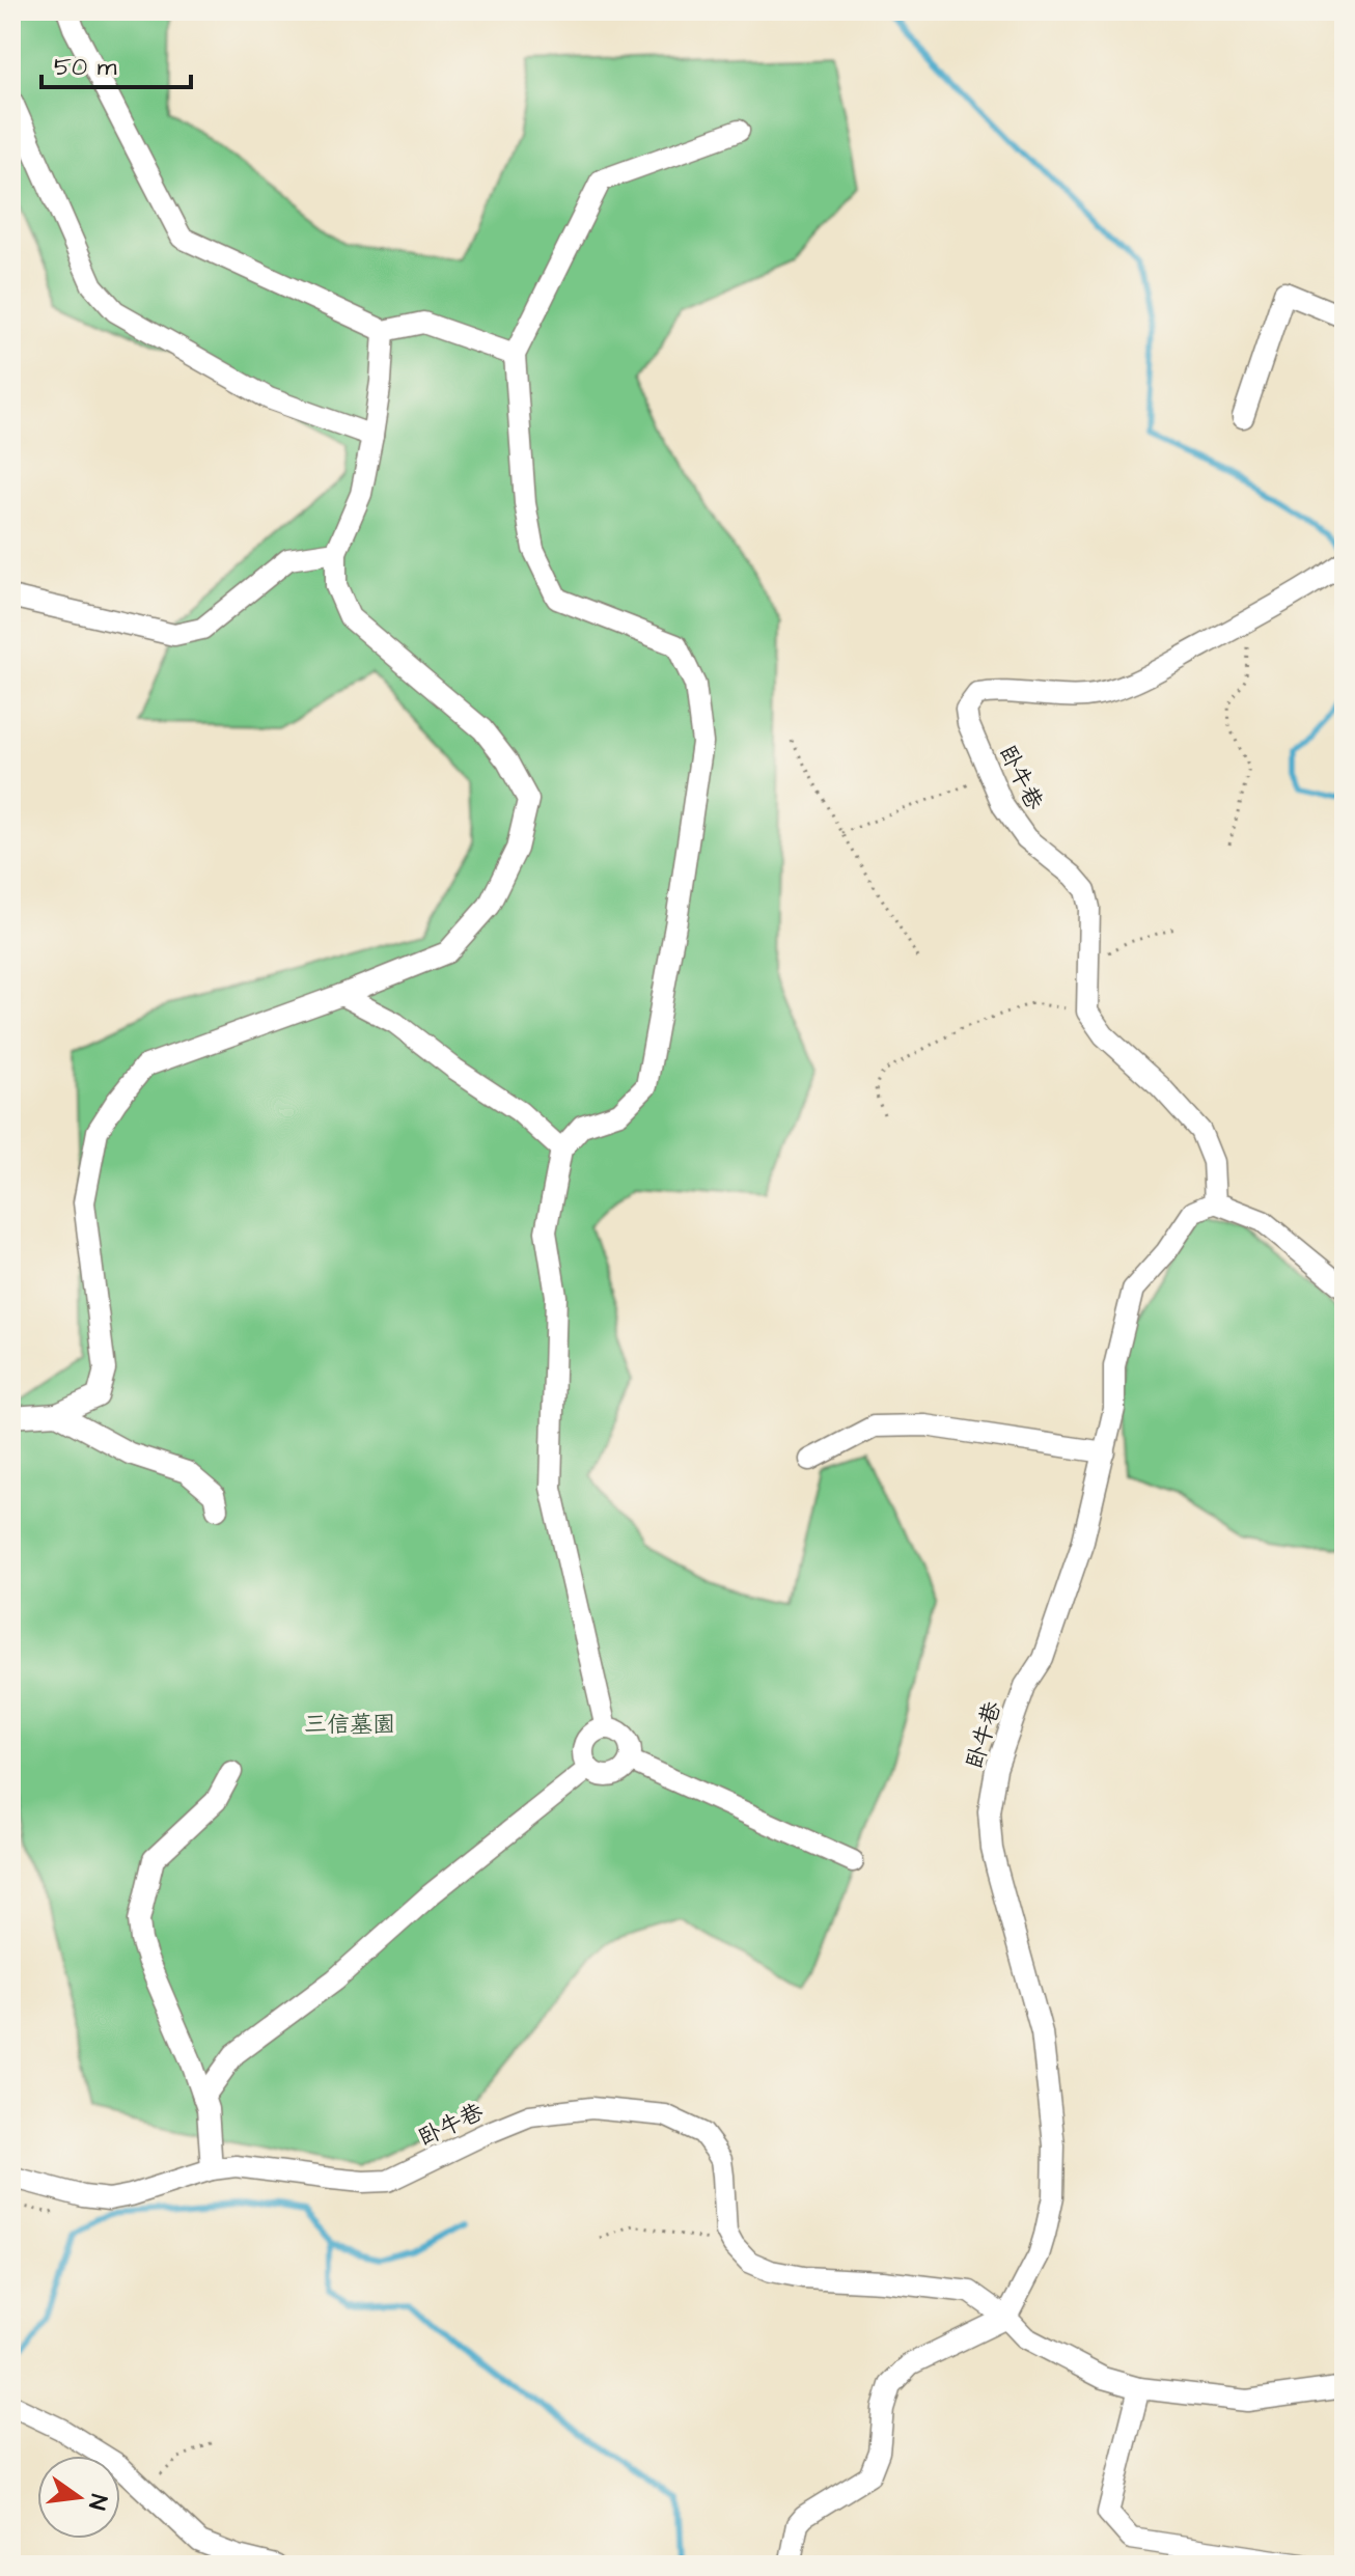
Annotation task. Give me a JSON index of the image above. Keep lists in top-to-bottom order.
{
  "streets": {
    "street": ["卧牛巷"]
  },
  "parks": ["三信墓園"],
  "scale_bar": "50 m",
  "north": "right"
}
